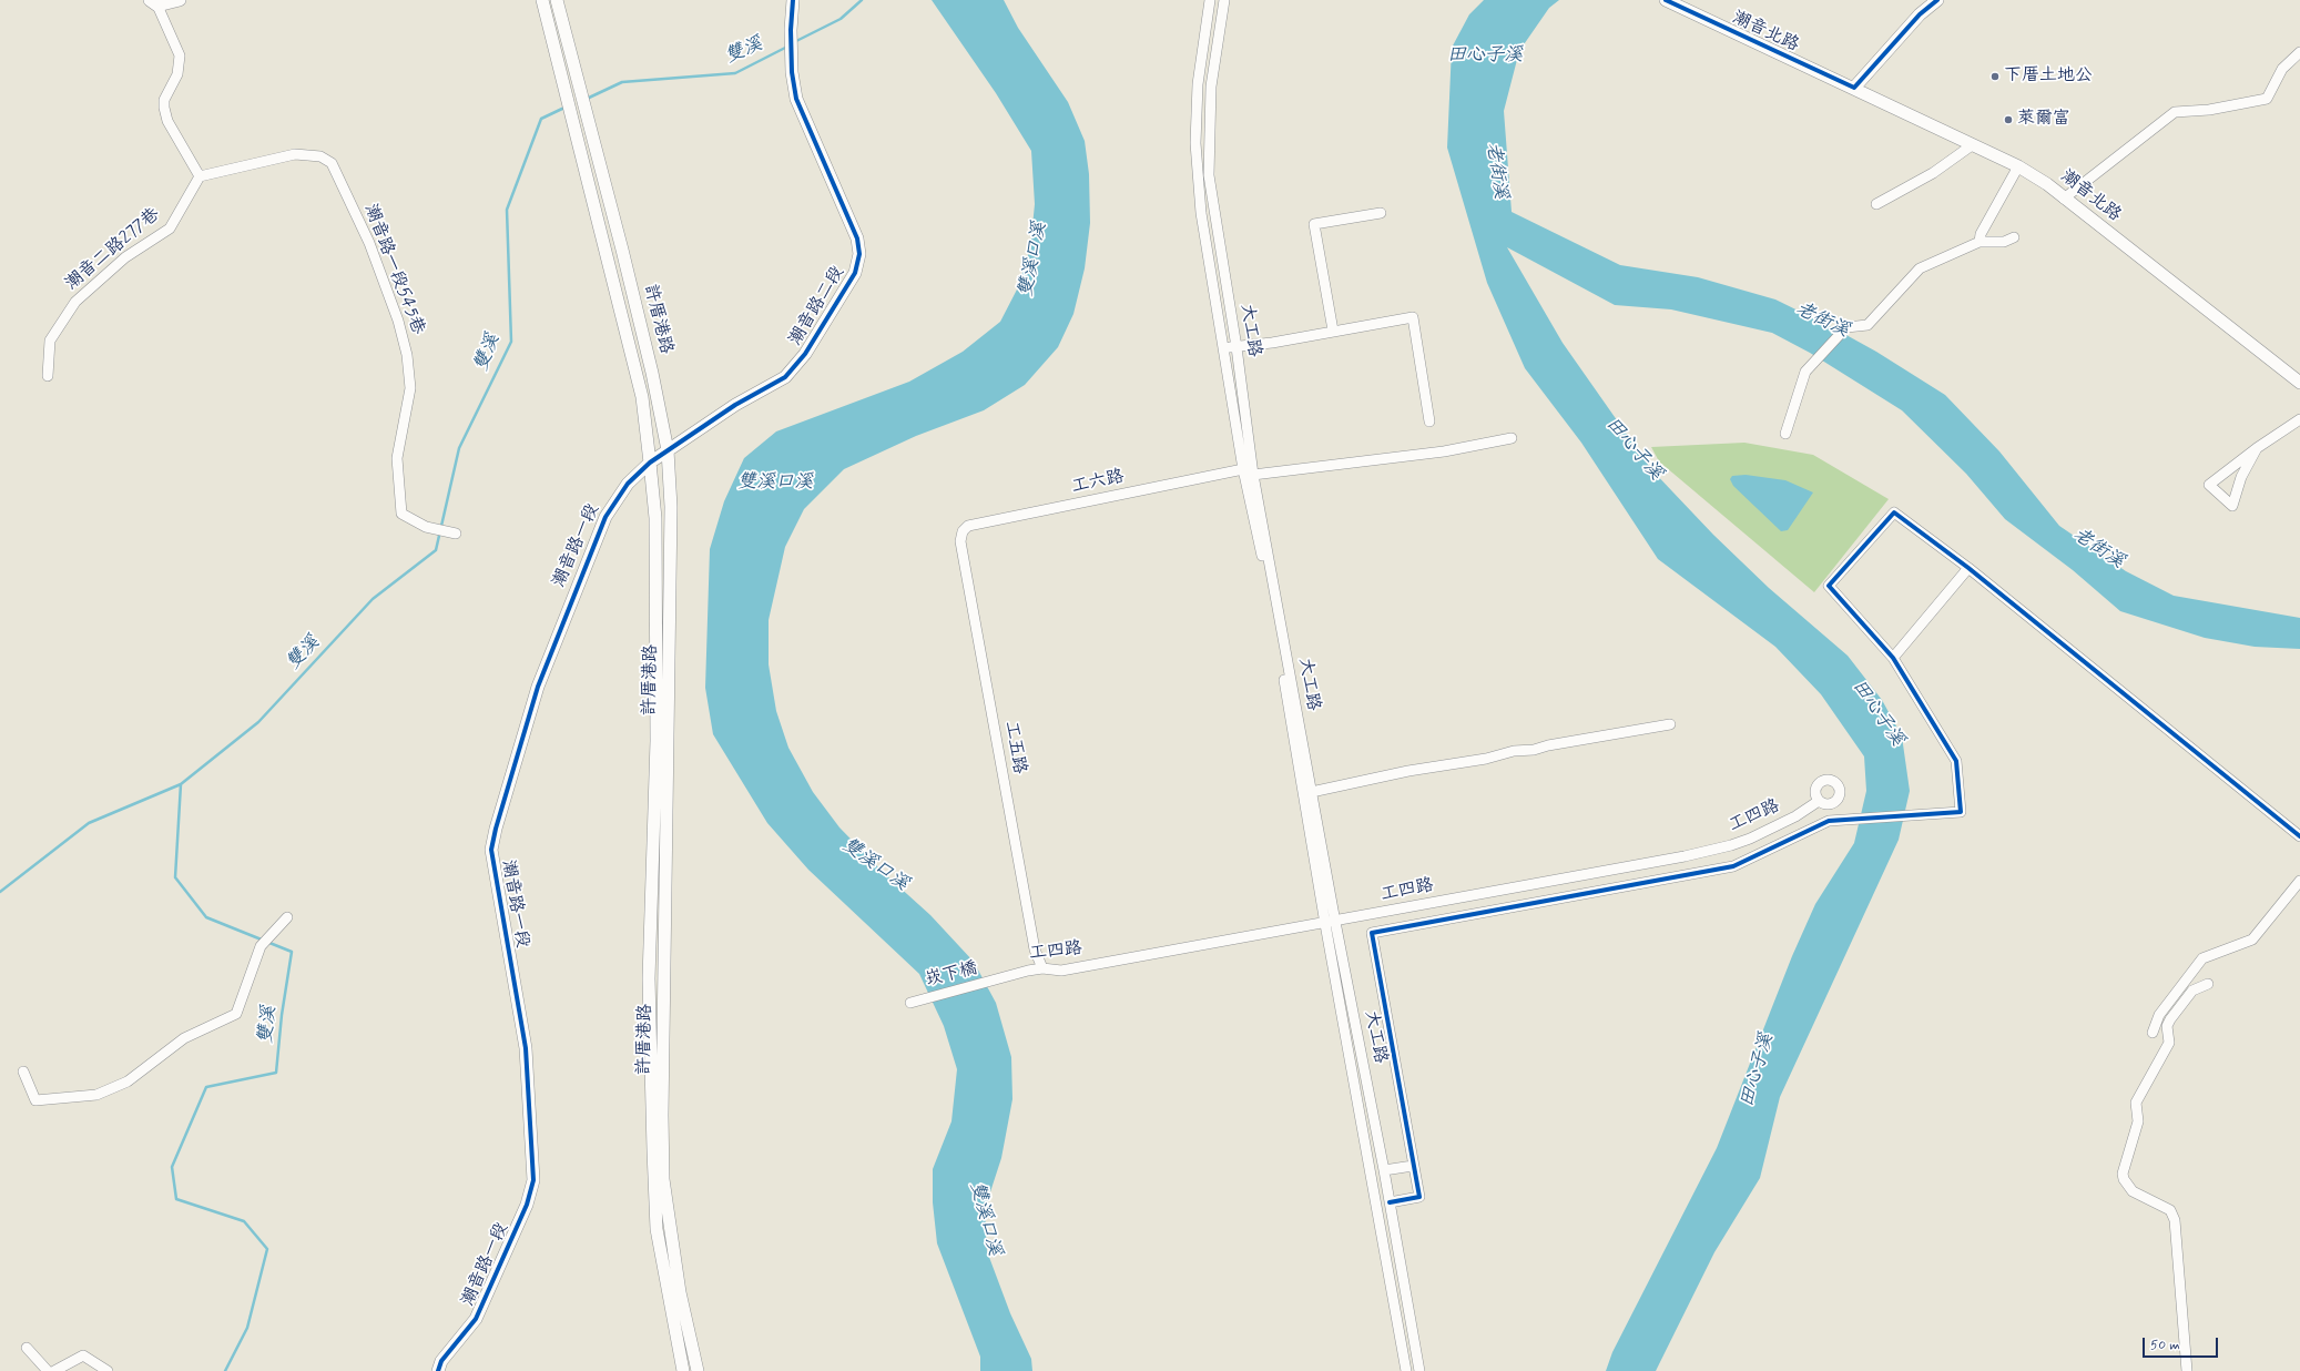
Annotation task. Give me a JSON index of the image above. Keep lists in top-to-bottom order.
{
  "streets": {
    "street": [
      "潮音北路",
      "潮音二路277巷",
      "潮音路一段545巷",
      "潮音路二段",
      "許厝港路",
      "大工路",
      "工六路",
      "潮音路一段",
      "工五路",
      "工四路",
      "崁下橋"
    ]
  },
  "crossings": [
    ["潮音二路277巷", "潮音路一段545巷"],
    ["潮音路二段", "許厝港路"],
    ["潮音路二段", "潮音路一段"],
    ["許厝港路", "潮音路一段"],
    ["大工路", "工六路"],
    ["大工路", "工四路"],
    ["工六路", "工五路"],
    ["工五路", "工四路"],
    ["工四路", "崁下橋"]
  ],
  "water": [
    "雙溪",
    "田心子溪",
    "老街溪",
    "雙溪口溪"
  ],
  "places": ["下厝土地公", "萊爾富"],
  "scale_bar": "50 m"
}
